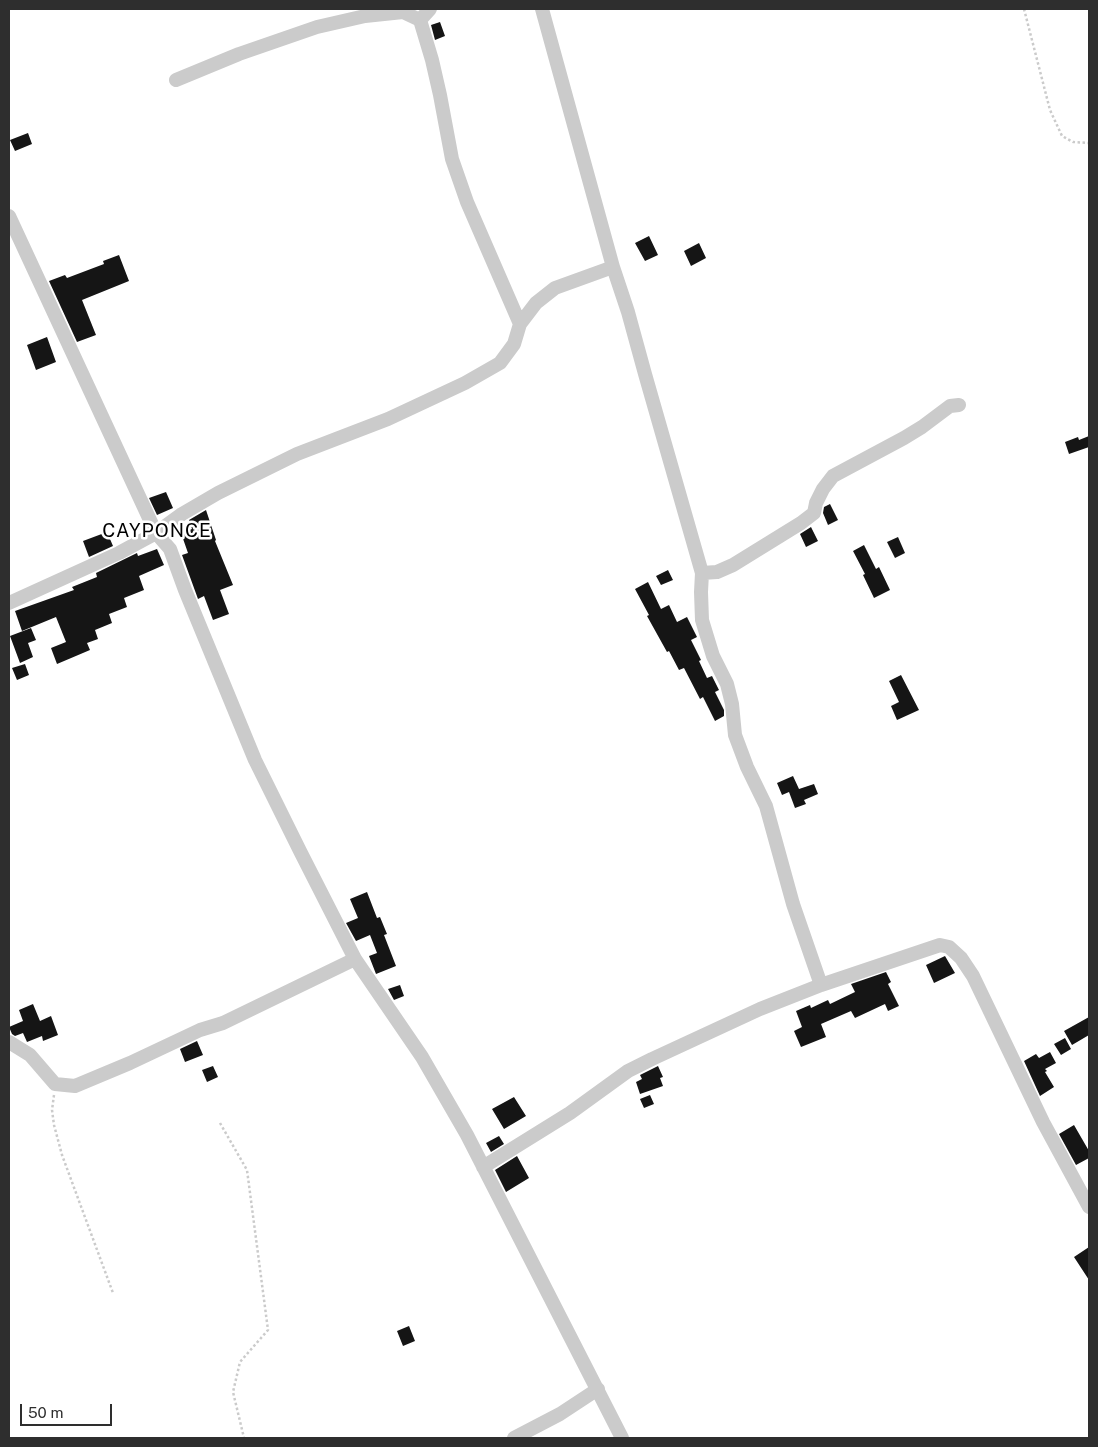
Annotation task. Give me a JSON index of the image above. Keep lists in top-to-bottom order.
{
  "districts": ["CAYPONCE"],
  "scale_bar": "50 m"
}
